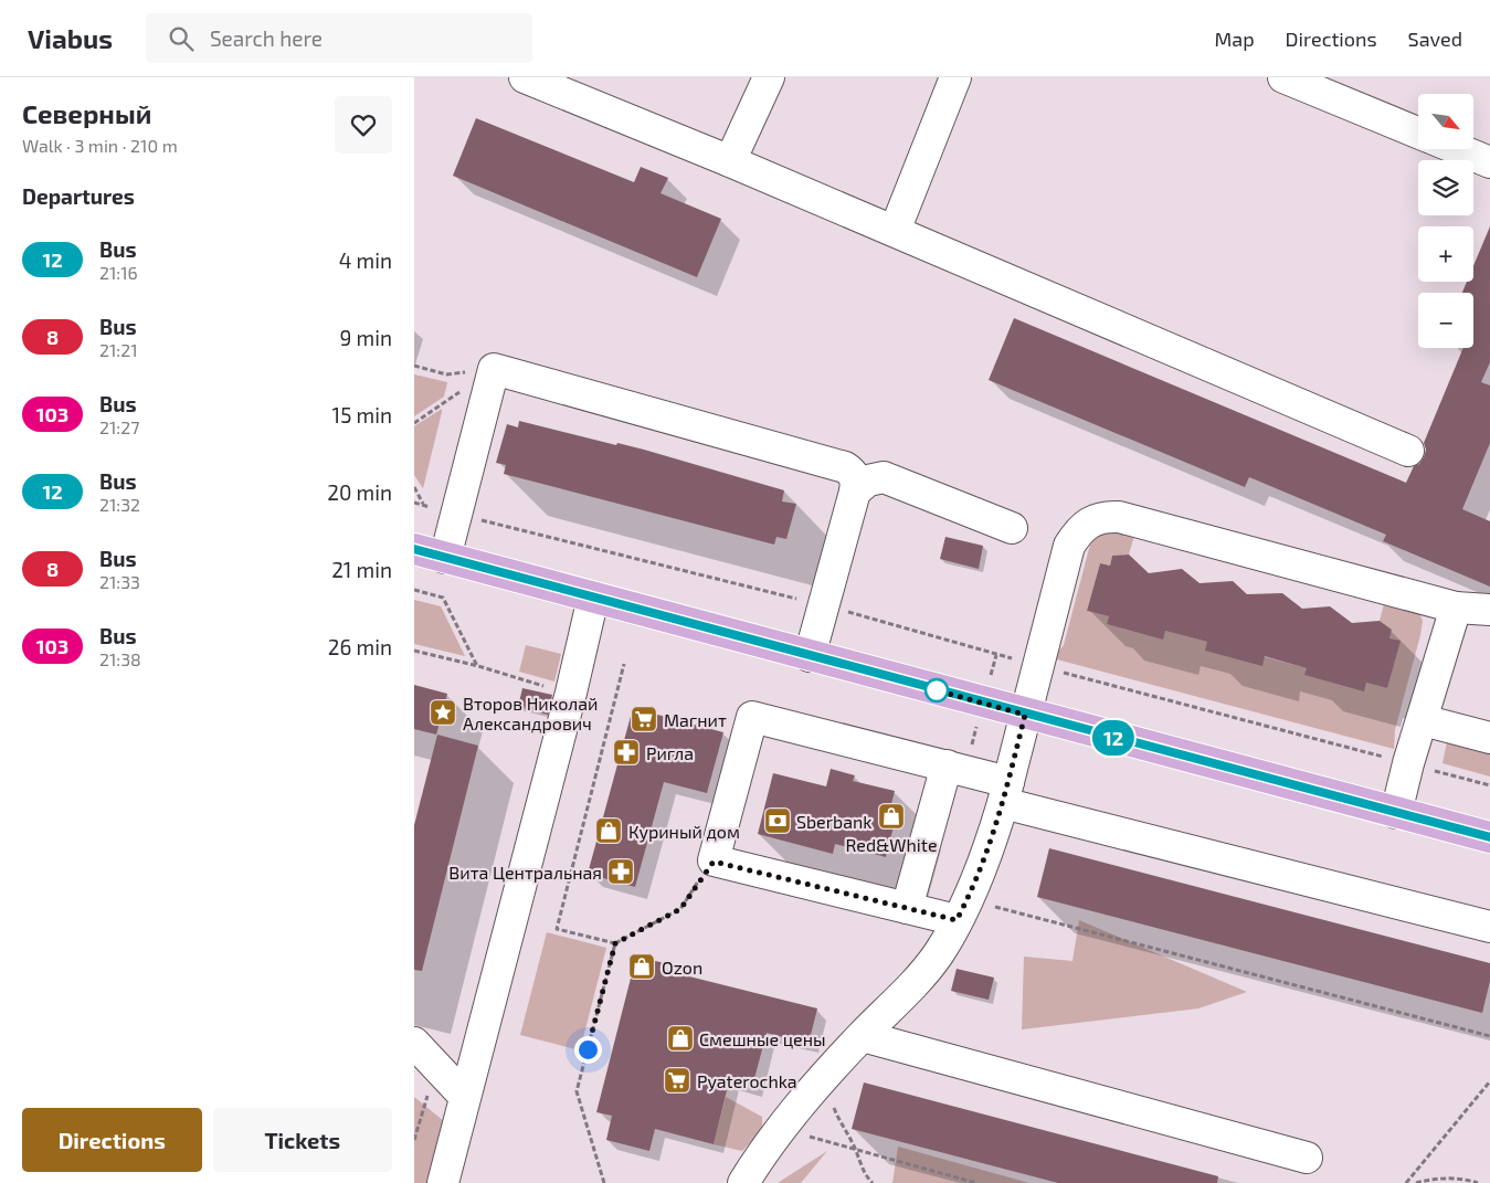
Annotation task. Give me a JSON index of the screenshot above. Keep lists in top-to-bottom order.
{
  "places": {
    "place": ["Второв Николай Александрович"],
    "supermarket": ["Магнит", "Pyaterochka"],
    "pharmacy": ["Ригла", "Вита Центральная"],
    "shop": [
      "Red&White",
      "Куриный дом",
      "Ozon",
      "Смешные цены"
    ],
    "bank": ["Sberbank"]
  },
  "lines": ["bus line 12"],
  "north": "bottom right",
  "page": {
    "header": "Viabus",
    "search": "Search here",
    "nav": ["Map", "Directions", "Saved"],
    "heading": [
      ["Северный", "Walk · 3 min · 210 m"],
      "Departures"
    ],
    "on_map": "12",
    "map_buttons": ["+", "−"],
    "list": [
      {
        "mark": "12",
        "name": "Bus",
        "note": "21:16",
        "value": "4 min"
      },
      {
        "mark": "8",
        "name": "Bus",
        "note": "21:21",
        "value": "9 min"
      },
      {
        "mark": "103",
        "name": "Bus",
        "note": "21:27",
        "value": "15 min"
      },
      {
        "mark": "12",
        "name": "Bus",
        "note": "21:32",
        "value": "20 min"
      },
      {
        "mark": "8",
        "name": "Bus",
        "note": "21:33",
        "value": "21 min"
      },
      {
        "mark": "103",
        "name": "Bus",
        "note": "21:38",
        "value": "26 min"
      }
    ],
    "buttons": ["Directions", "Tickets"]
  }
}
